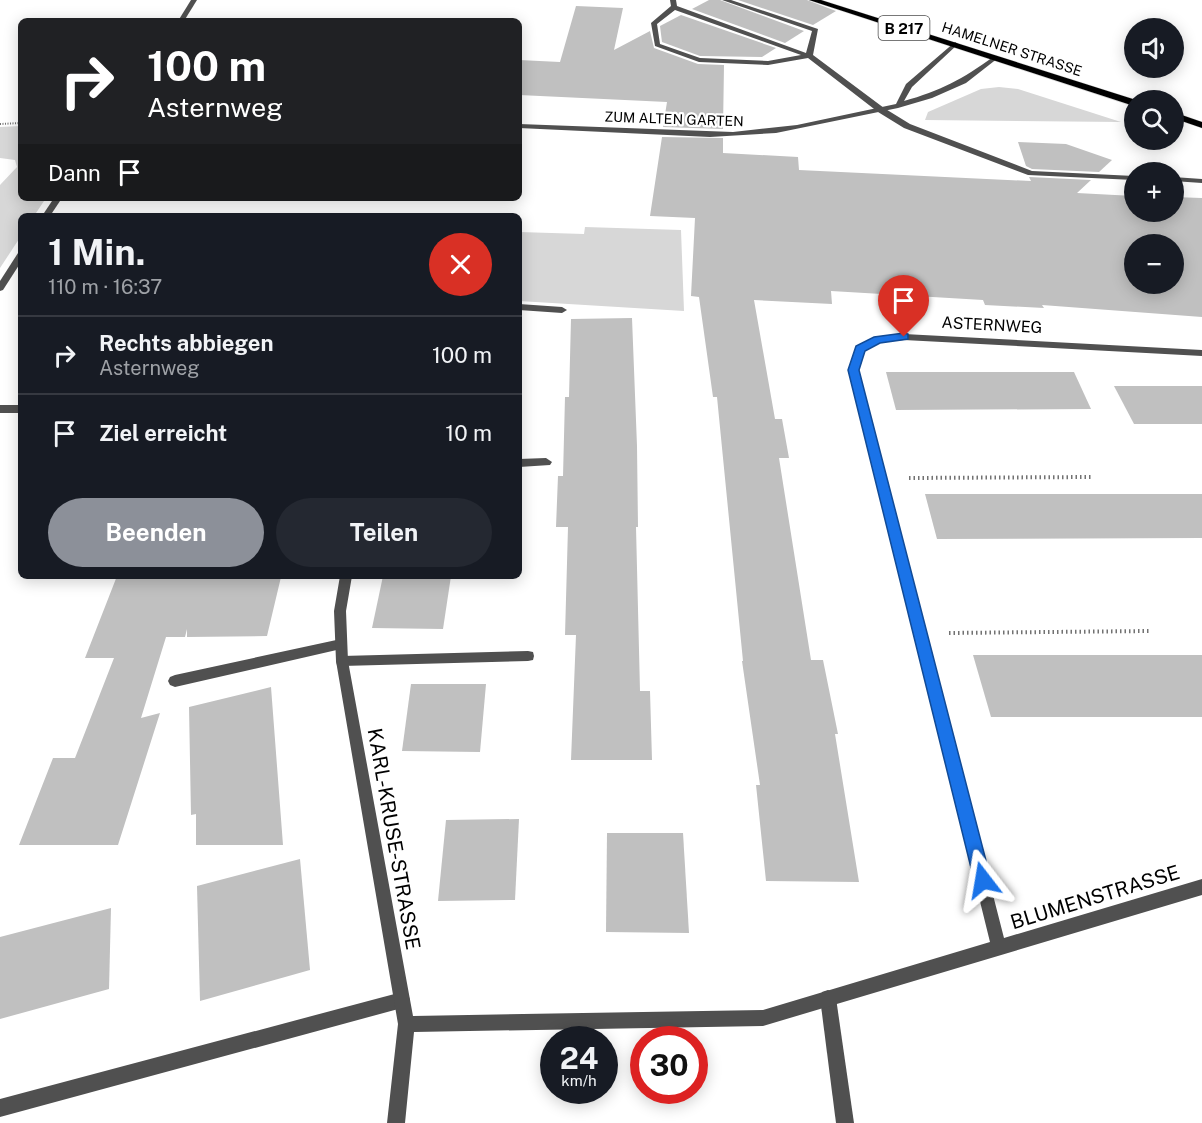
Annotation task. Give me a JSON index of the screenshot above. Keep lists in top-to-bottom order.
{
  "streets": {
    "main road": ["B 217", "HAMELNER STRASSE"],
    "street": [
      "ZUM ALTEN GARTEN",
      "ASTERNWEG",
      "KARL-KRUSE-STRASSE",
      "BLUMENSTRASSE"
    ]
  },
  "crossings": [
    ["HAMELNER STRASSE", "ZUM ALTEN GARTEN"],
    ["ASTERNWEG", "BLUMENSTRASSE"],
    ["KARL-KRUSE-STRASSE", "BLUMENSTRASSE"]
  ],
  "page": {
    "map_buttons": ["+", "−"],
    "turn": ["100 m", "Asternweg"],
    "then": "Dann",
    "heading": ["1 Min.", "110 m · 16:37"],
    "list": [
      {
        "name": "Rechts abbiegen",
        "note": "Asternweg",
        "value": "100 m"
      },
      {
        "name": "Ziel erreicht",
        "value": "10 m"
      }
    ],
    "buttons": ["Beenden", "Teilen"],
    "speed": "24 km/h",
    "limit": "30"
  }
}
